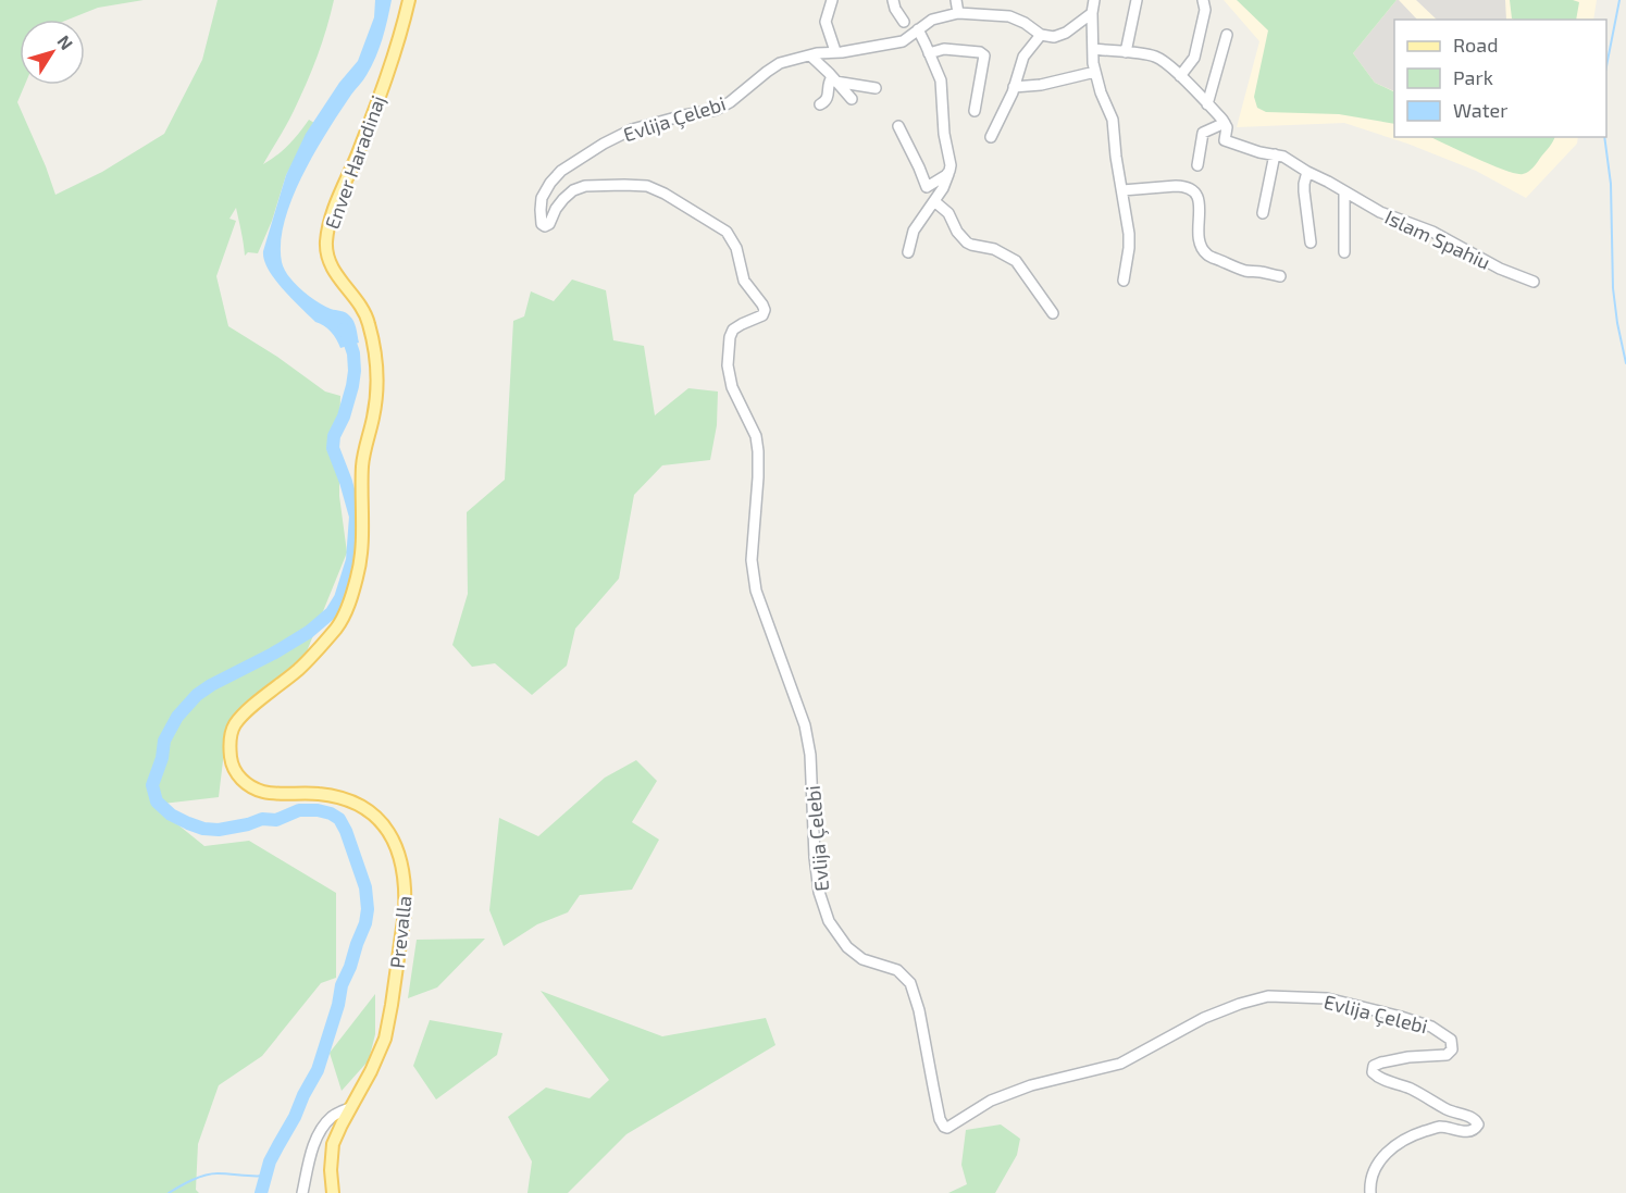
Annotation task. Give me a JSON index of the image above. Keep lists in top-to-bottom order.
{
  "streets": {
    "main road": ["Enver Haradinaj", "Prevalla"],
    "street": ["Evlija Çelebi", "Islam Spahiu"]
  },
  "crossings": [
    ["Enver Haradinaj", "Prevalla"]
  ],
  "legend": ["Road", "Park", "Water"],
  "north": "top right"
}
